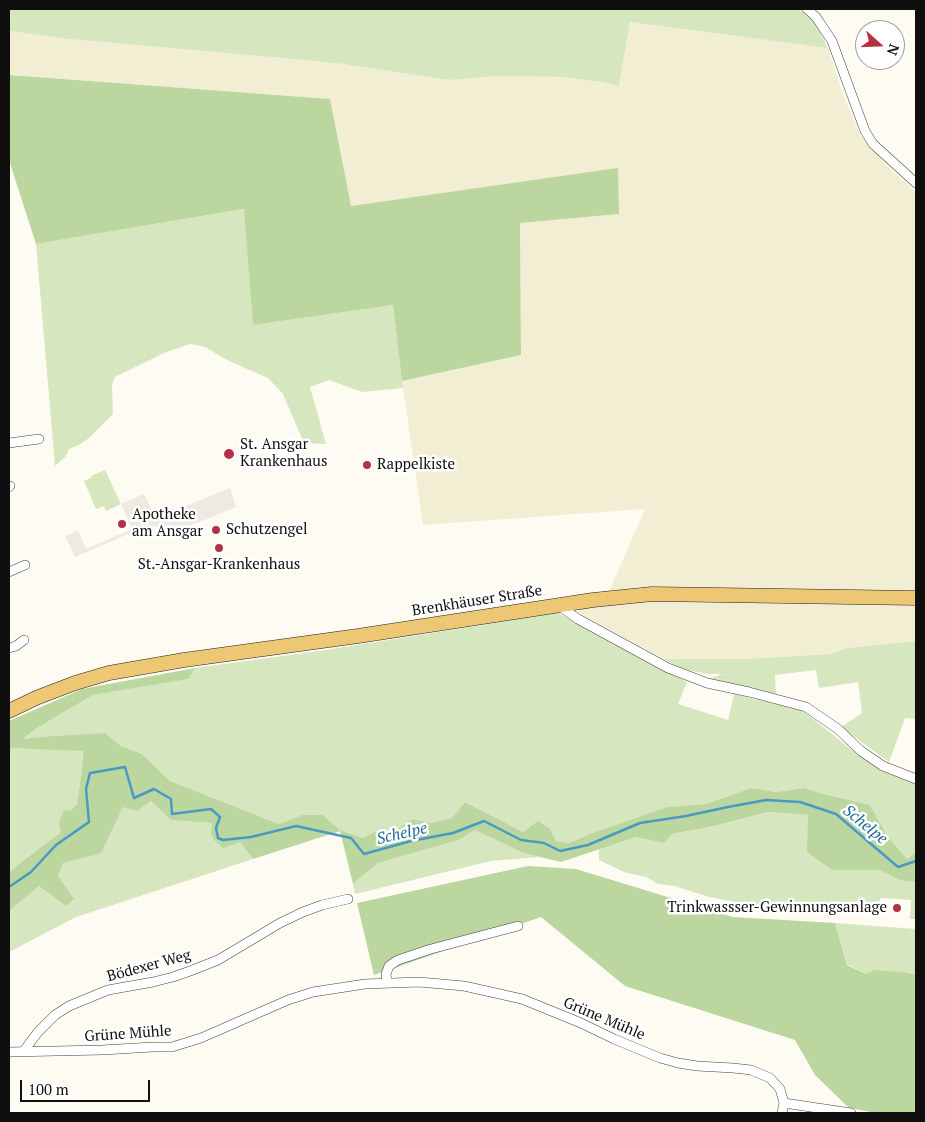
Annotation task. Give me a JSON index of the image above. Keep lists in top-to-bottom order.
{
  "streets": {
    "main road": ["Brenkhäuser Straße"],
    "street": ["Bödexer Weg", "Grüne Mühle"]
  },
  "crossings": [
    ["Bödexer Weg", "Grüne Mühle"]
  ],
  "water": ["Schelpe"],
  "places": [
    "St. Ansgar Krankenhaus",
    "Rappelkiste",
    "Apotheke am Ansgar",
    "Schutzengel",
    "St.-Ansgar-Krankenhaus",
    "Trinkwassser-Gewinnungsanlage"
  ],
  "scale_bar": "100 m",
  "north": "right"
}
